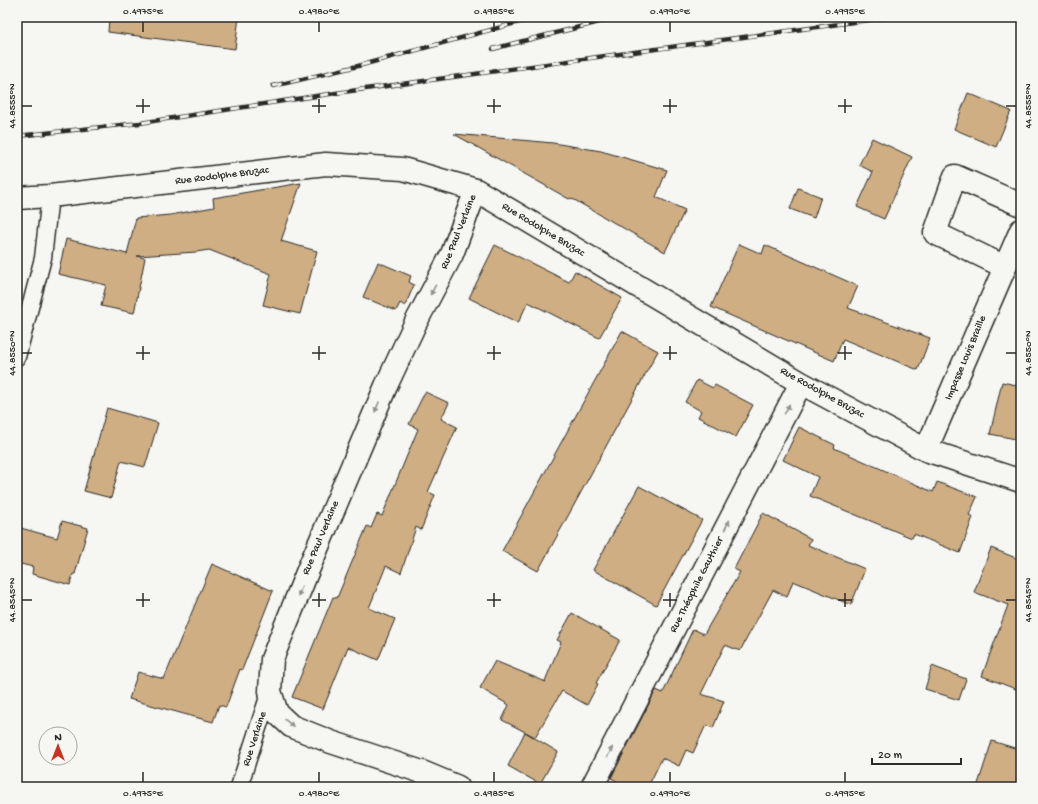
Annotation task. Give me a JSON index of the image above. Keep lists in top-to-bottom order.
{
  "streets": {
    "street": [
      "Rue Rodolphe Bruzac",
      "Rue Paul Verlaine",
      "Impasse Louis Braille",
      "Rue Théophile Gauthier"
    ],
    "lane": ["Rue Verlaine"]
  },
  "crossings": [
    ["Rue Rodolphe Bruzac", "Rue Paul Verlaine"],
    ["Rue Rodolphe Bruzac", "Impasse Louis Braille"],
    ["Rue Rodolphe Bruzac", "Rue Théophile Gauthier"],
    ["Rue Paul Verlaine", "Rue Verlaine"]
  ],
  "one_way": ["Rue Théophile Gauthier"],
  "scale_bar": "20 m",
  "north": "top",
  "coordinates": [
    "0.4975°E",
    "0.4980°E",
    "0.4985°E",
    "0.4990°E",
    "0.4995°E",
    "44.8555°N",
    "44.8550°N",
    "44.8545°N"
  ]
}
